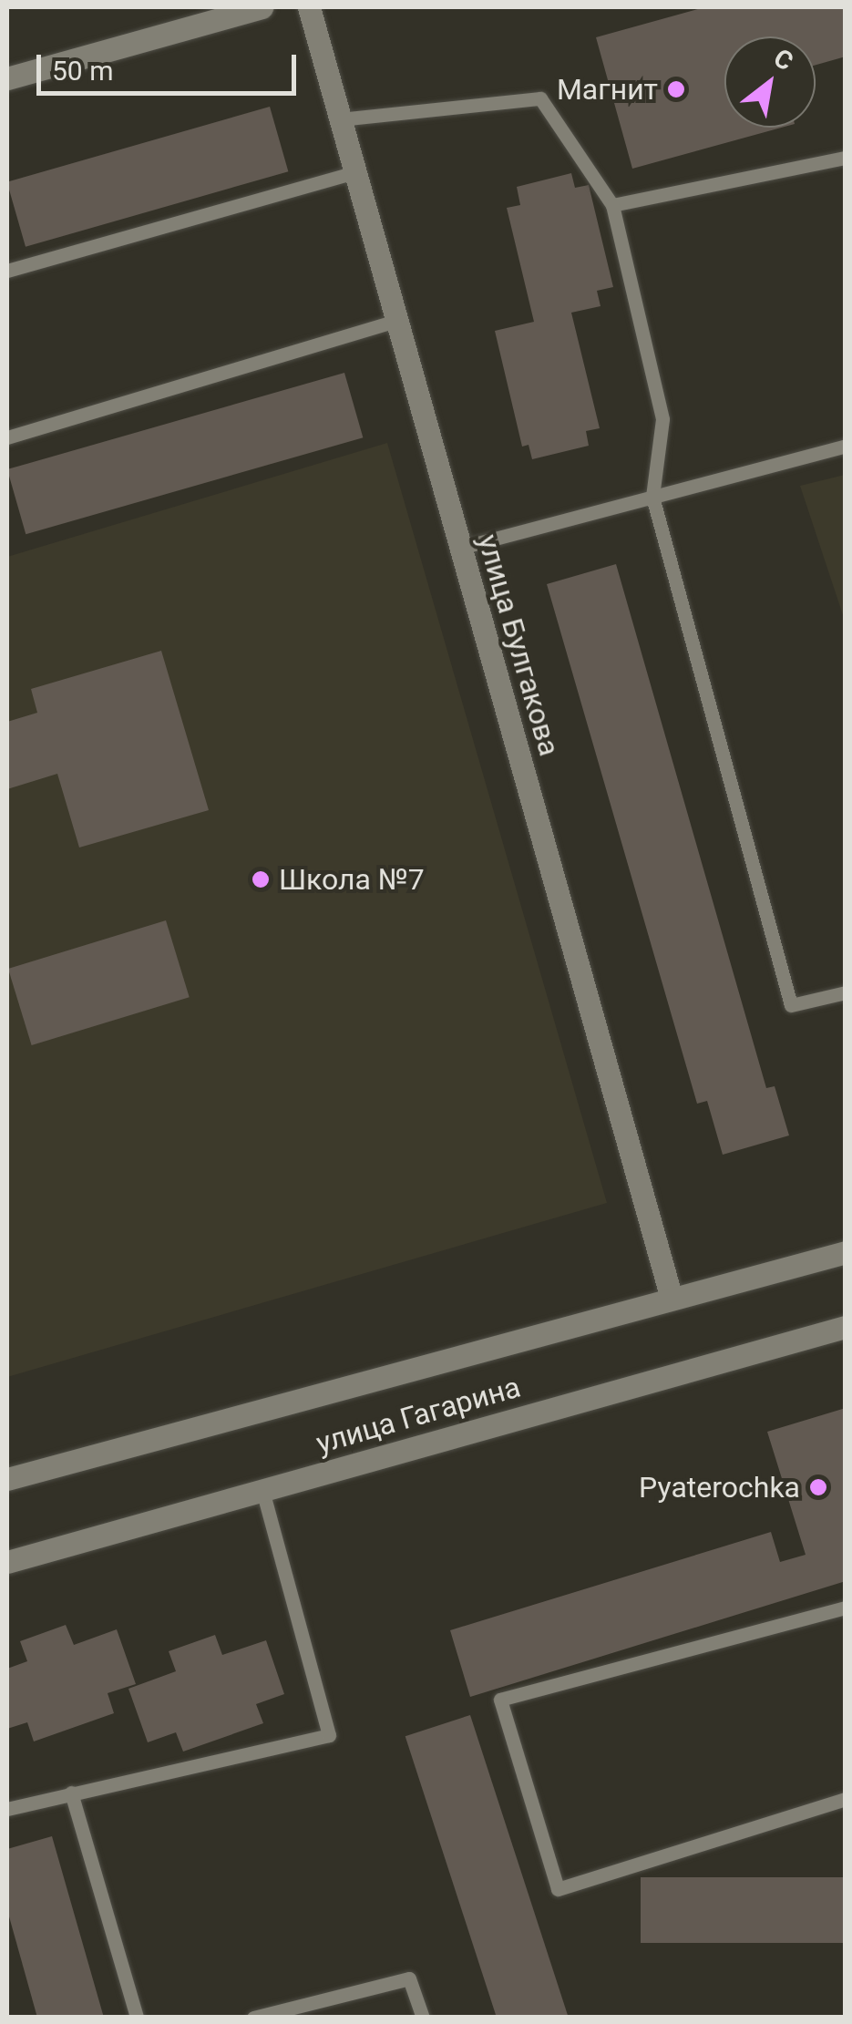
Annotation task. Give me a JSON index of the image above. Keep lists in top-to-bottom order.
{
  "streets": {
    "street": ["улица Булгакова", "улица Гагарина"]
  },
  "crossings": [
    ["улица Булгакова", "улица Гагарина"]
  ],
  "places": ["Магнит", "Школа №7", "Pyaterochka"],
  "scale_bar": "50 m",
  "north": "top right"
}
